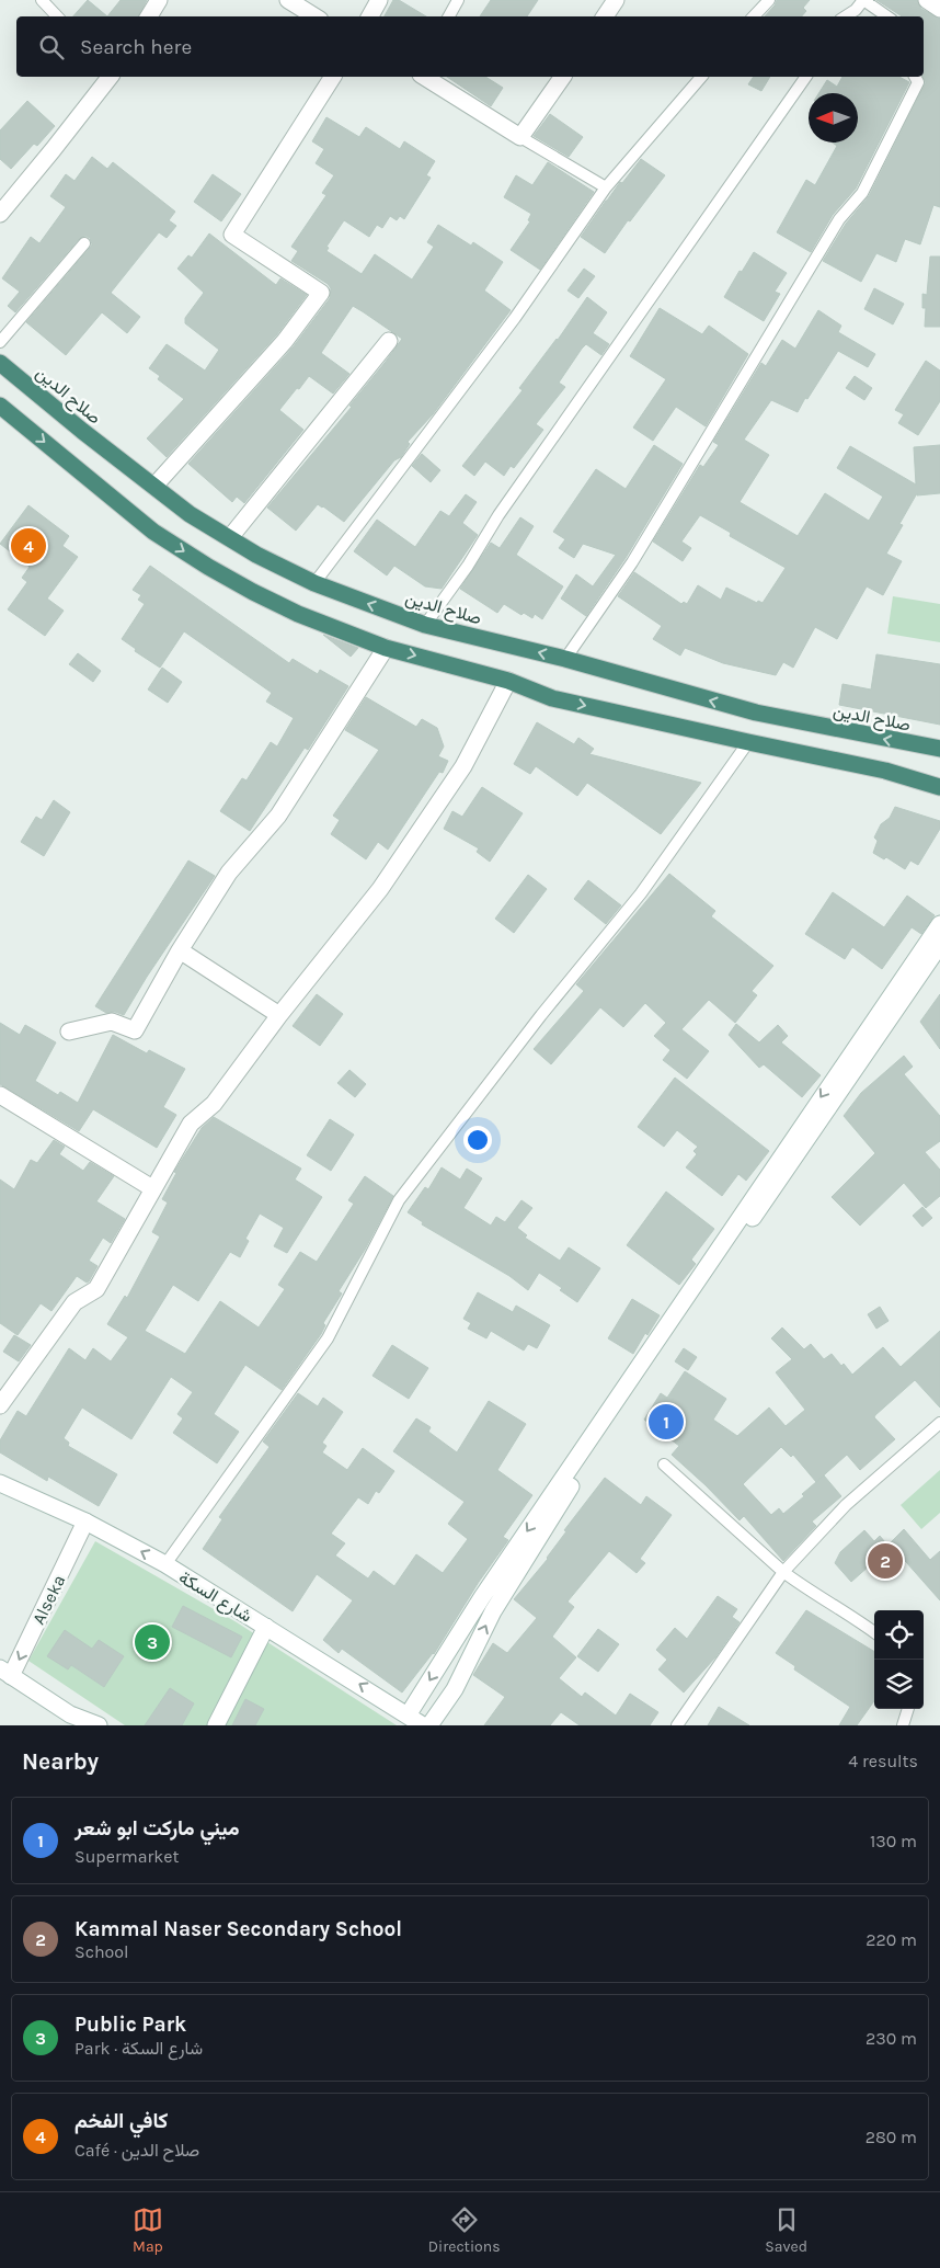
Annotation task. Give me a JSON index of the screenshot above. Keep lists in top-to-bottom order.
{
  "streets": {
    "highway": ["صلاح الدين"],
    "street": ["شارع السكة", "Alseka"]
  },
  "crossings": [
    ["شارع السكة", "Alseka"]
  ],
  "one_way": ["شارع السكة", "Alseka"],
  "north": "left",
  "page": {
    "search": "Search here",
    "pins": [
      "4",
      "1",
      "2",
      "3"
    ],
    "heading": ["Nearby", "4 results"],
    "list": [
      {
        "mark": "1",
        "name": "ميني ماركت ابو شعر",
        "note": "Supermarket",
        "value": "130 m"
      },
      {
        "mark": "2",
        "name": "Kammal Naser Secondary School",
        "note": "School",
        "value": "220 m"
      },
      {
        "mark": "3",
        "name": "Public Park",
        "note": "Park · شارع السكة",
        "value": "230 m"
      },
      {
        "mark": "4",
        "name": "كافي الفخم",
        "note": "Café · صلاح الدين",
        "value": "280 m"
      }
    ],
    "nav": ["Map", "Directions", "Saved"]
  }
}
